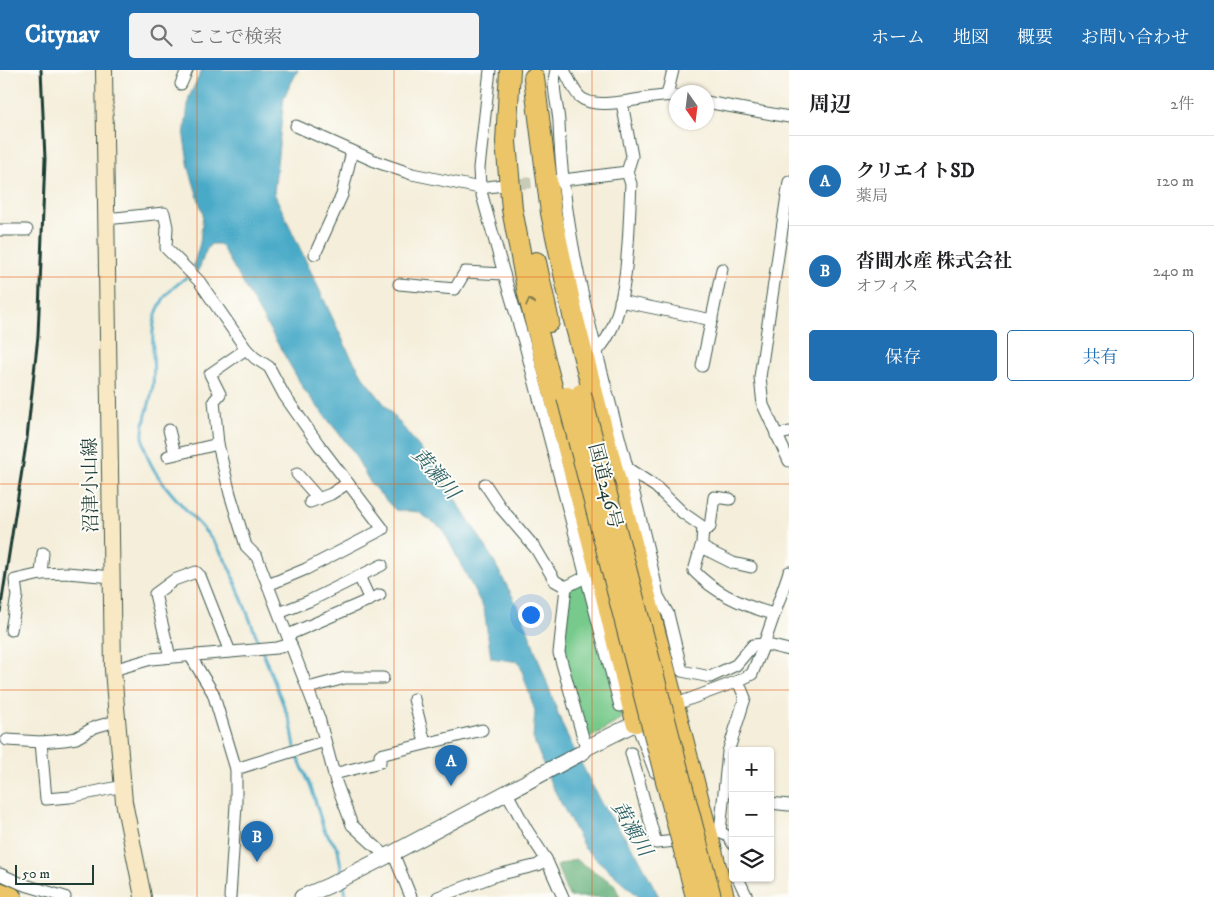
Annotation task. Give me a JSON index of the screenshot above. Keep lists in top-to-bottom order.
{
  "streets": {
    "highway": ["国道246号"],
    "main road": ["沼津小山線"]
  },
  "water": ["黄瀬川"],
  "scale_bar": "50 m",
  "north": "bottom",
  "page": {
    "header": "Citynav",
    "search": "ここで検索",
    "nav": [
      "ホーム",
      "地図",
      "概要",
      "お問い合わせ"
    ],
    "heading": ["周辺", "2件"],
    "list": [
      {
        "mark": "A",
        "name": "クリエイトSD",
        "note": "薬局",
        "value": "120 m"
      },
      {
        "mark": "B",
        "name": "沓間水産 株式会社",
        "note": "オフィス",
        "value": "240 m"
      }
    ],
    "buttons": ["保存", "共有"],
    "pins": ["A", "B"],
    "map_buttons": ["+", "−"],
    "scale": "50 m"
  }
}
